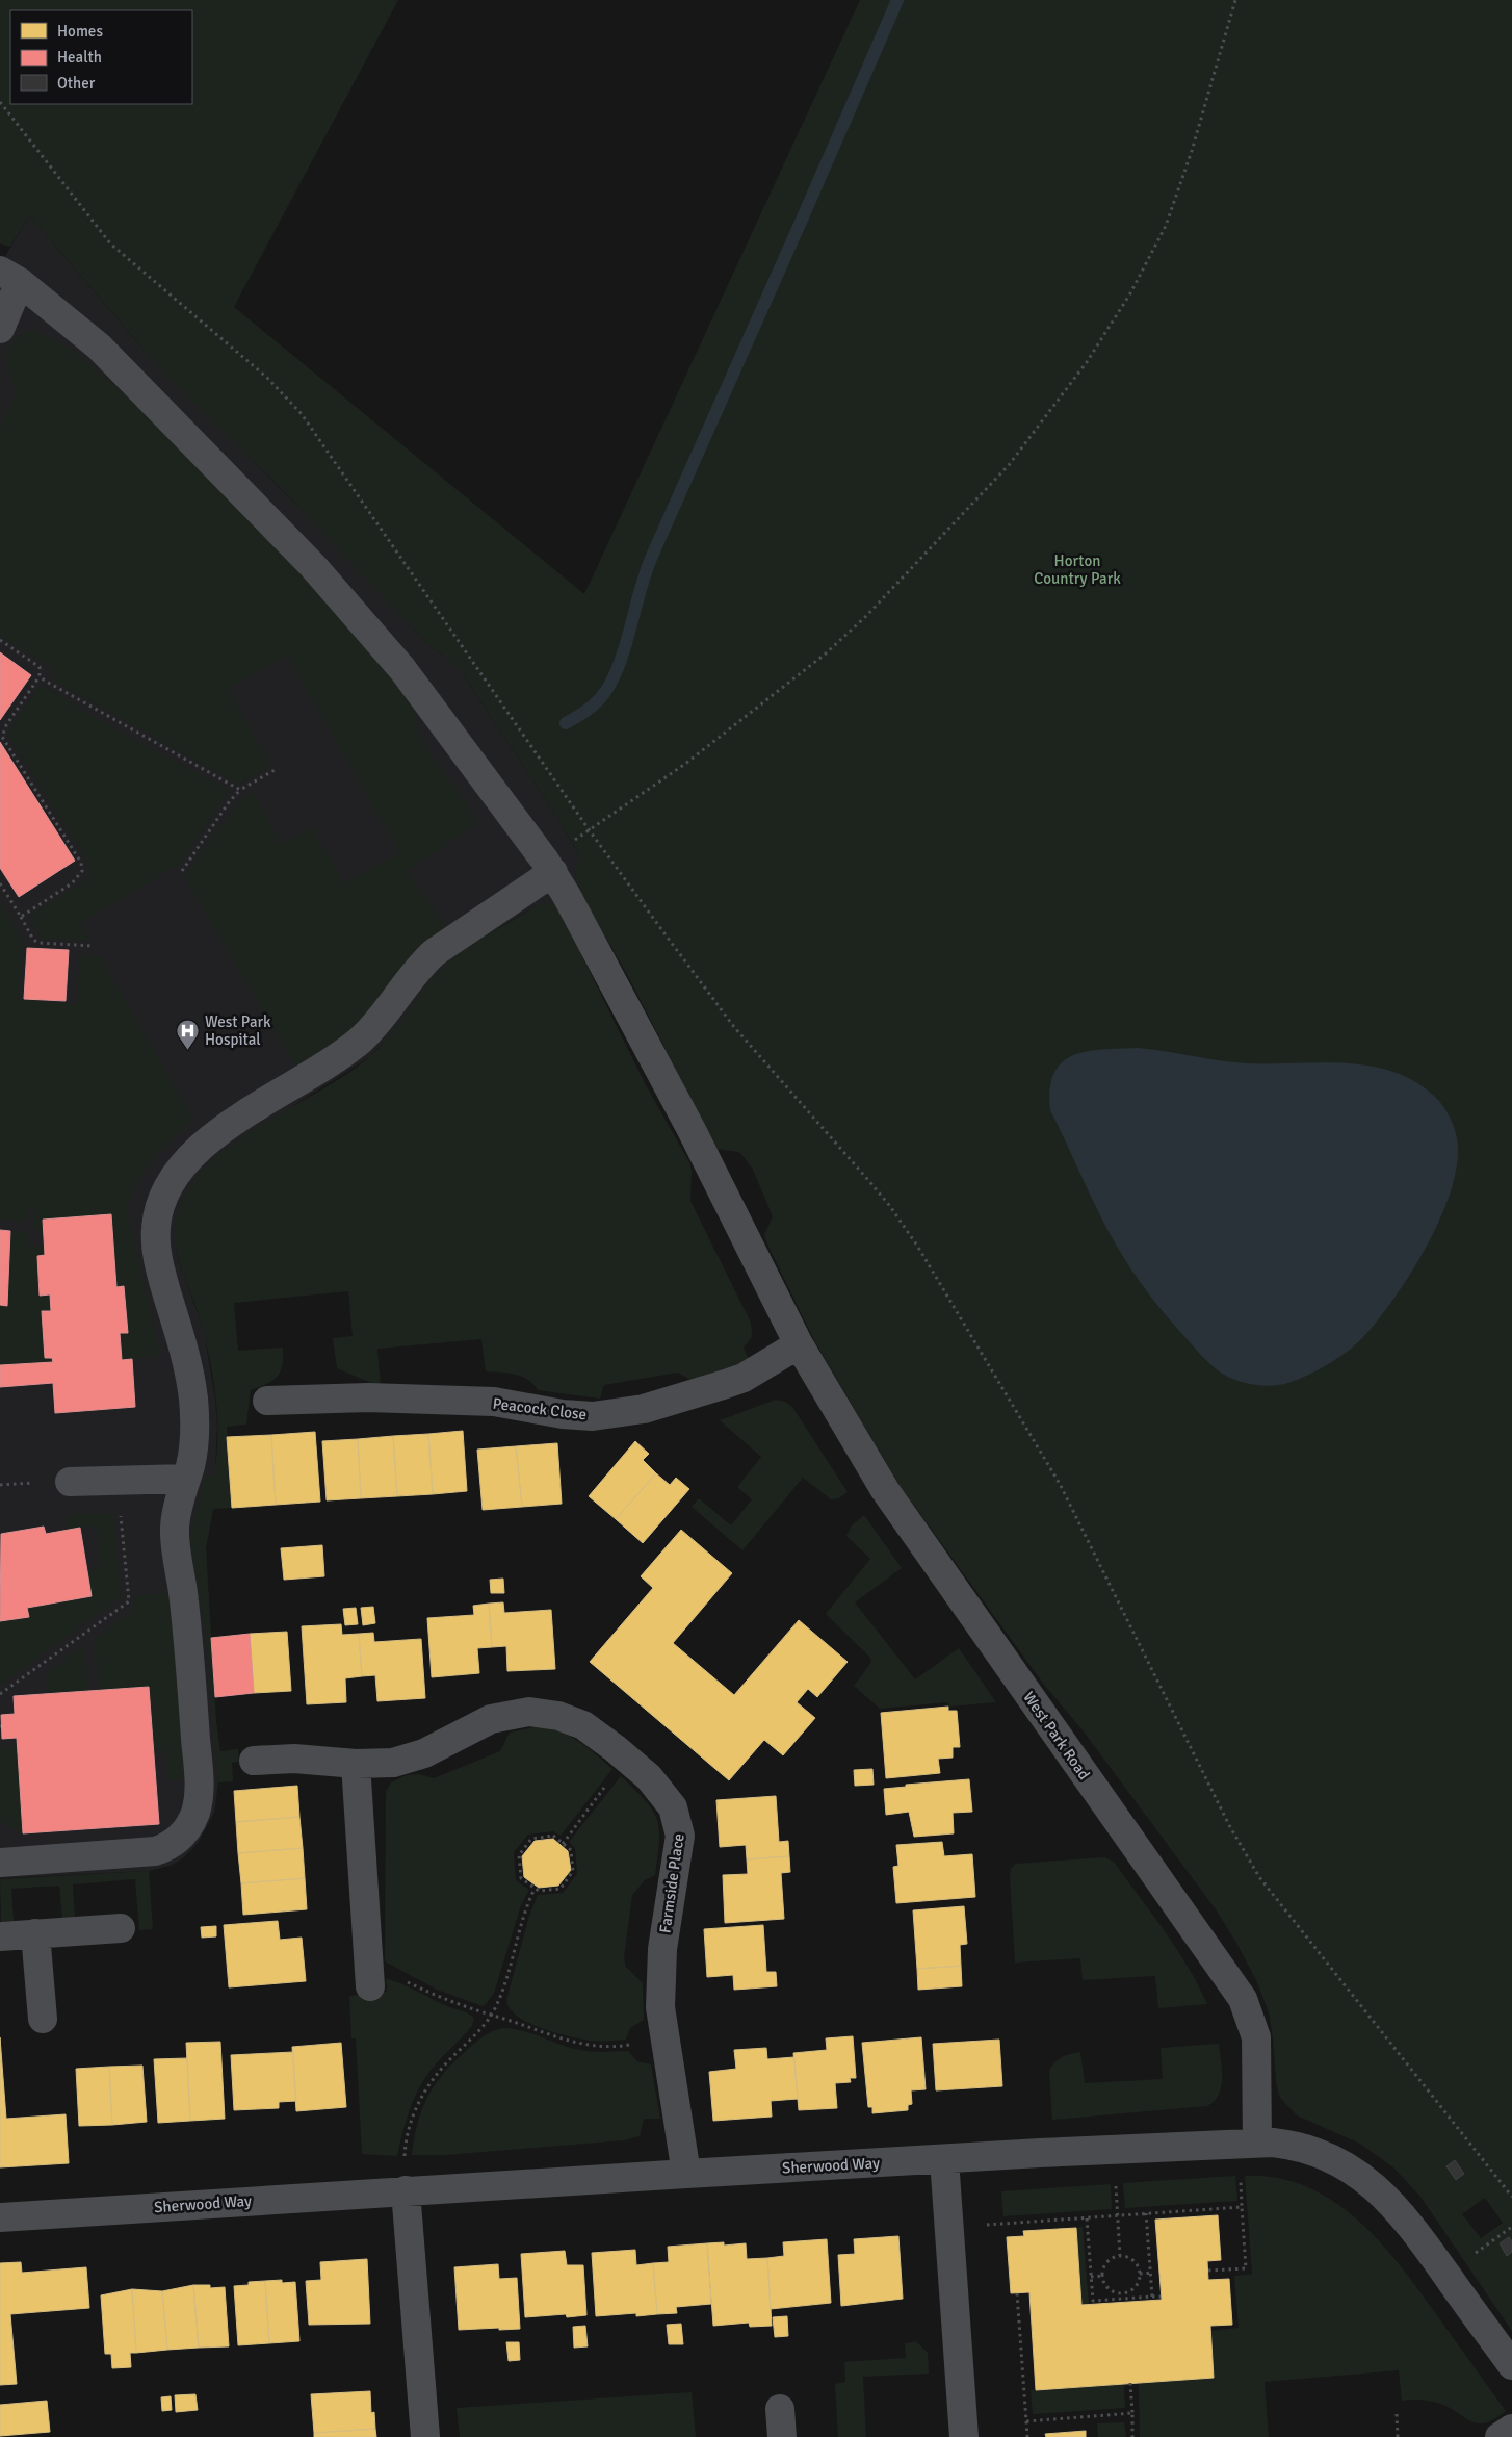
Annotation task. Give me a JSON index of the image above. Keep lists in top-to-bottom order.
{
  "streets": {
    "street": [
      "Peacock Close",
      "West Park Road",
      "Farmside Place",
      "Sherwood Way"
    ]
  },
  "crossings": [
    ["Peacock Close", "West Park Road"],
    ["West Park Road", "Sherwood Way"],
    ["Farmside Place", "Sherwood Way"]
  ],
  "parks": ["Horton Country Park"],
  "places": {
    "hospital": ["West Park Hospital"]
  },
  "legend": ["Homes", "Health", "Other"]
}
